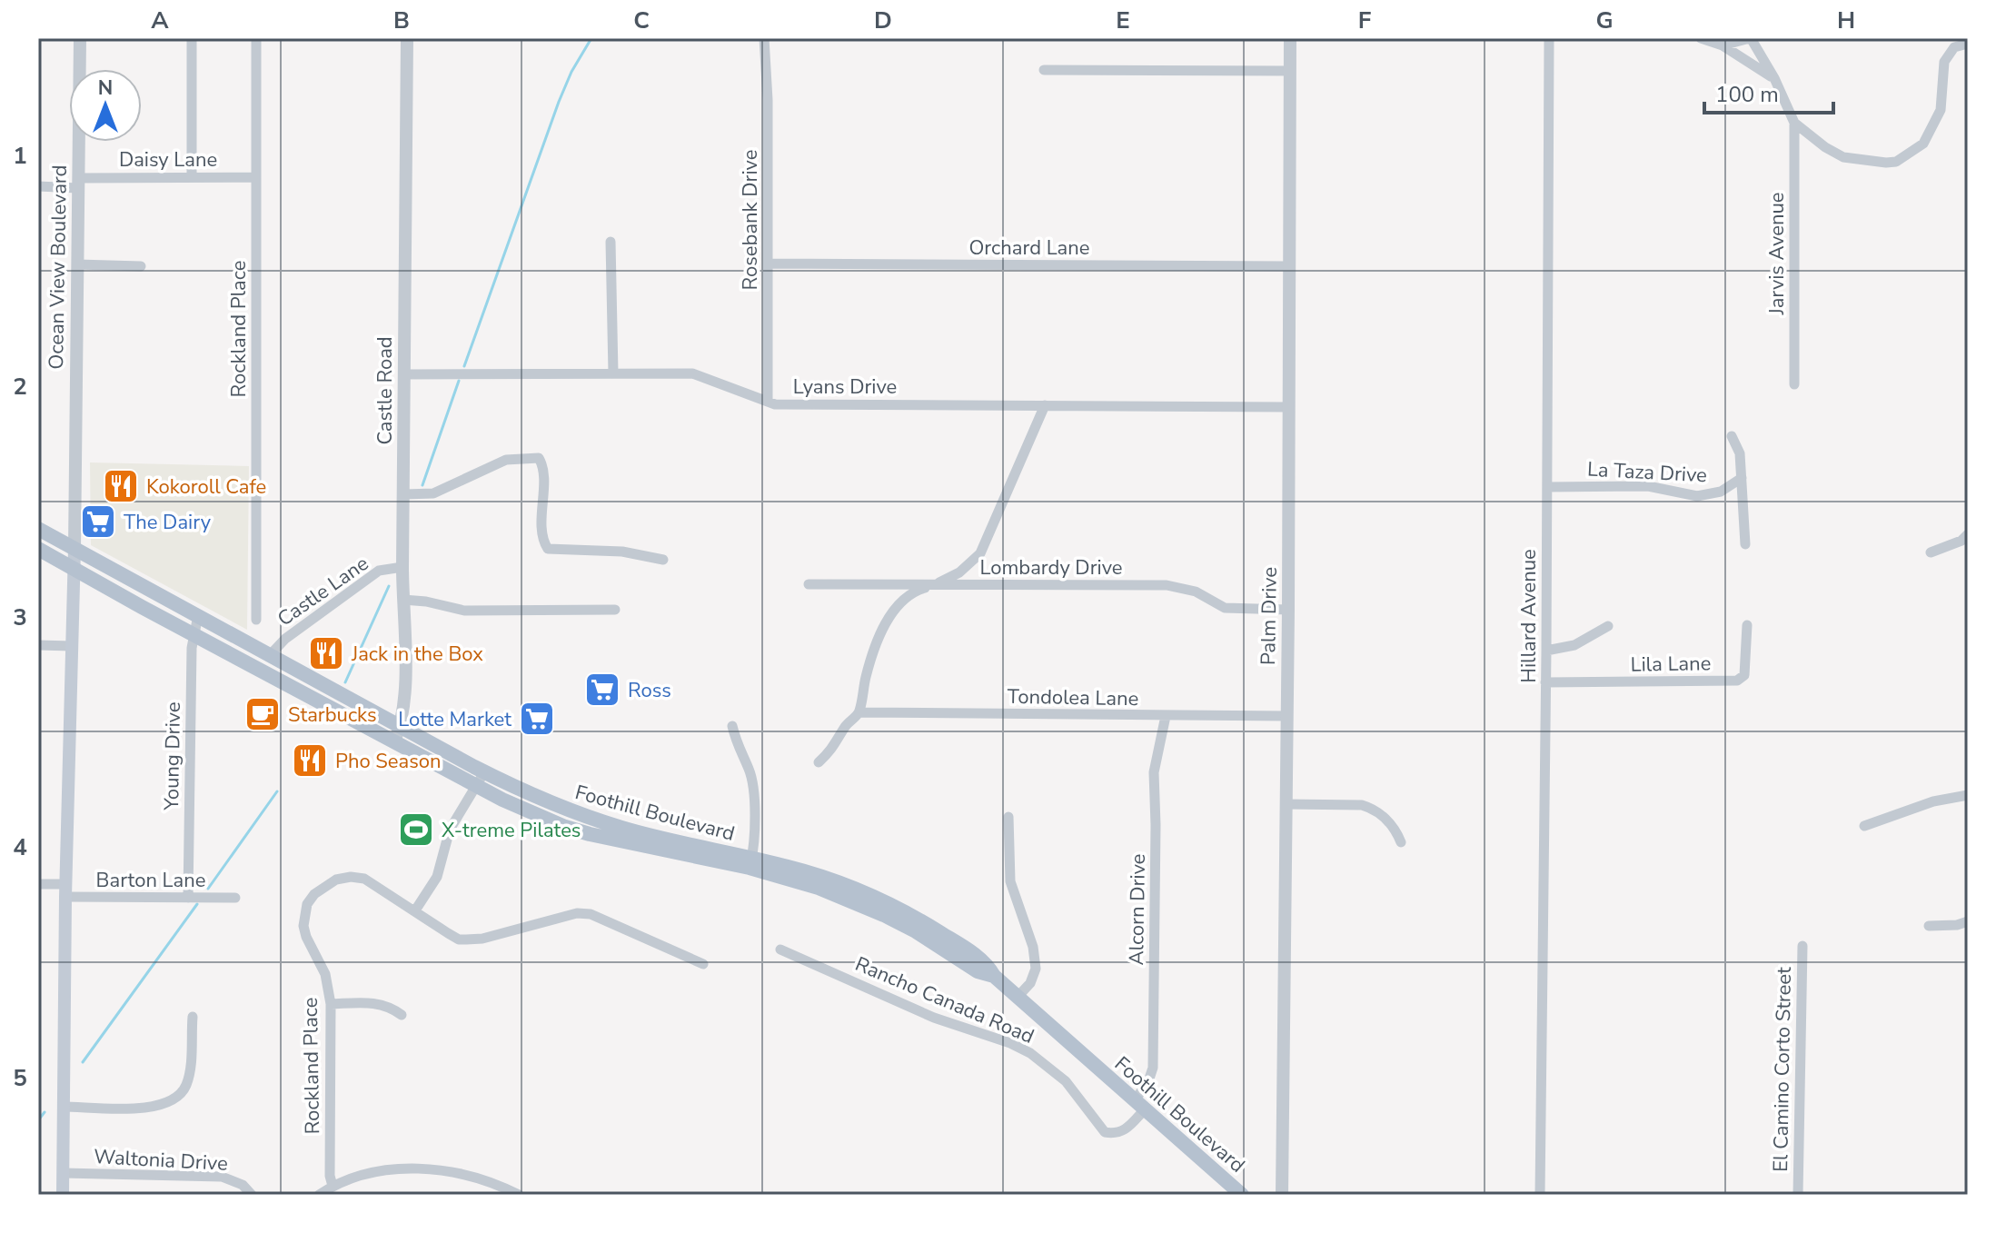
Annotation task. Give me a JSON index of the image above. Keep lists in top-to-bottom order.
{
  "streets": {
    "main road": ["Ocean View Boulevard", "Foothill Boulevard"],
    "street": [
      "Daisy Lane",
      "Rosebank Drive",
      "Orchard Lane",
      "Jarvis Avenue",
      "Rockland Place",
      "Lyans Drive",
      "Castle Road",
      "La Taza Drive",
      "Lombardy Drive",
      "Castle Lane",
      "Palm Drive",
      "Hillard Avenue",
      "Lila Lane",
      "Tondolea Lane",
      "Young Drive",
      "Barton Lane",
      "Alcorn Drive",
      "Rancho Canada Road",
      "El Camino Corto Street",
      "Waltonia Drive"
    ]
  },
  "crossings": [
    ["Daisy Lane", "Ocean View Boulevard"],
    ["Daisy Lane", "Rockland Place"],
    ["Rosebank Drive", "Orchard Lane"],
    ["Rosebank Drive", "Lyans Drive"],
    ["Orchard Lane", "Palm Drive"],
    ["Ocean View Boulevard", "Foothill Boulevard"],
    ["Ocean View Boulevard", "Barton Lane"],
    ["Ocean View Boulevard", "Waltonia Drive"],
    ["Lyans Drive", "Castle Road"],
    ["Lyans Drive", "Palm Drive"],
    ["Castle Road", "Castle Lane"],
    ["Castle Road", "Foothill Boulevard"],
    ["La Taza Drive", "Hillard Avenue"],
    ["Lombardy Drive", "Palm Drive"],
    ["Castle Lane", "Foothill Boulevard"],
    ["Palm Drive", "Tondolea Lane"],
    ["Hillard Avenue", "Lila Lane"],
    ["Tondolea Lane", "Alcorn Drive"],
    ["Young Drive", "Foothill Boulevard"],
    ["Young Drive", "Barton Lane"],
    ["Foothill Boulevard", "Alcorn Drive"],
    ["Foothill Boulevard", "Rancho Canada Road"],
    ["Alcorn Drive", "Rancho Canada Road"]
  ],
  "places": {
    "restaurant": ["Kokoroll Cafe", "Jack in the Box", "Pho Season"],
    "supermarket": ["The Dairy", "Ross", "Lotte Market"],
    "cafe": ["Starbucks"],
    "sports": ["X-treme Pilates"]
  },
  "scale_bar": "100 m",
  "north": "top",
  "grid": {
    "columns": [
      "A",
      "B",
      "C",
      "D",
      "E",
      "F",
      "G",
      "H"
    ],
    "rows": [
      "1",
      "2",
      "3",
      "4",
      "5"
    ]
  }
}
